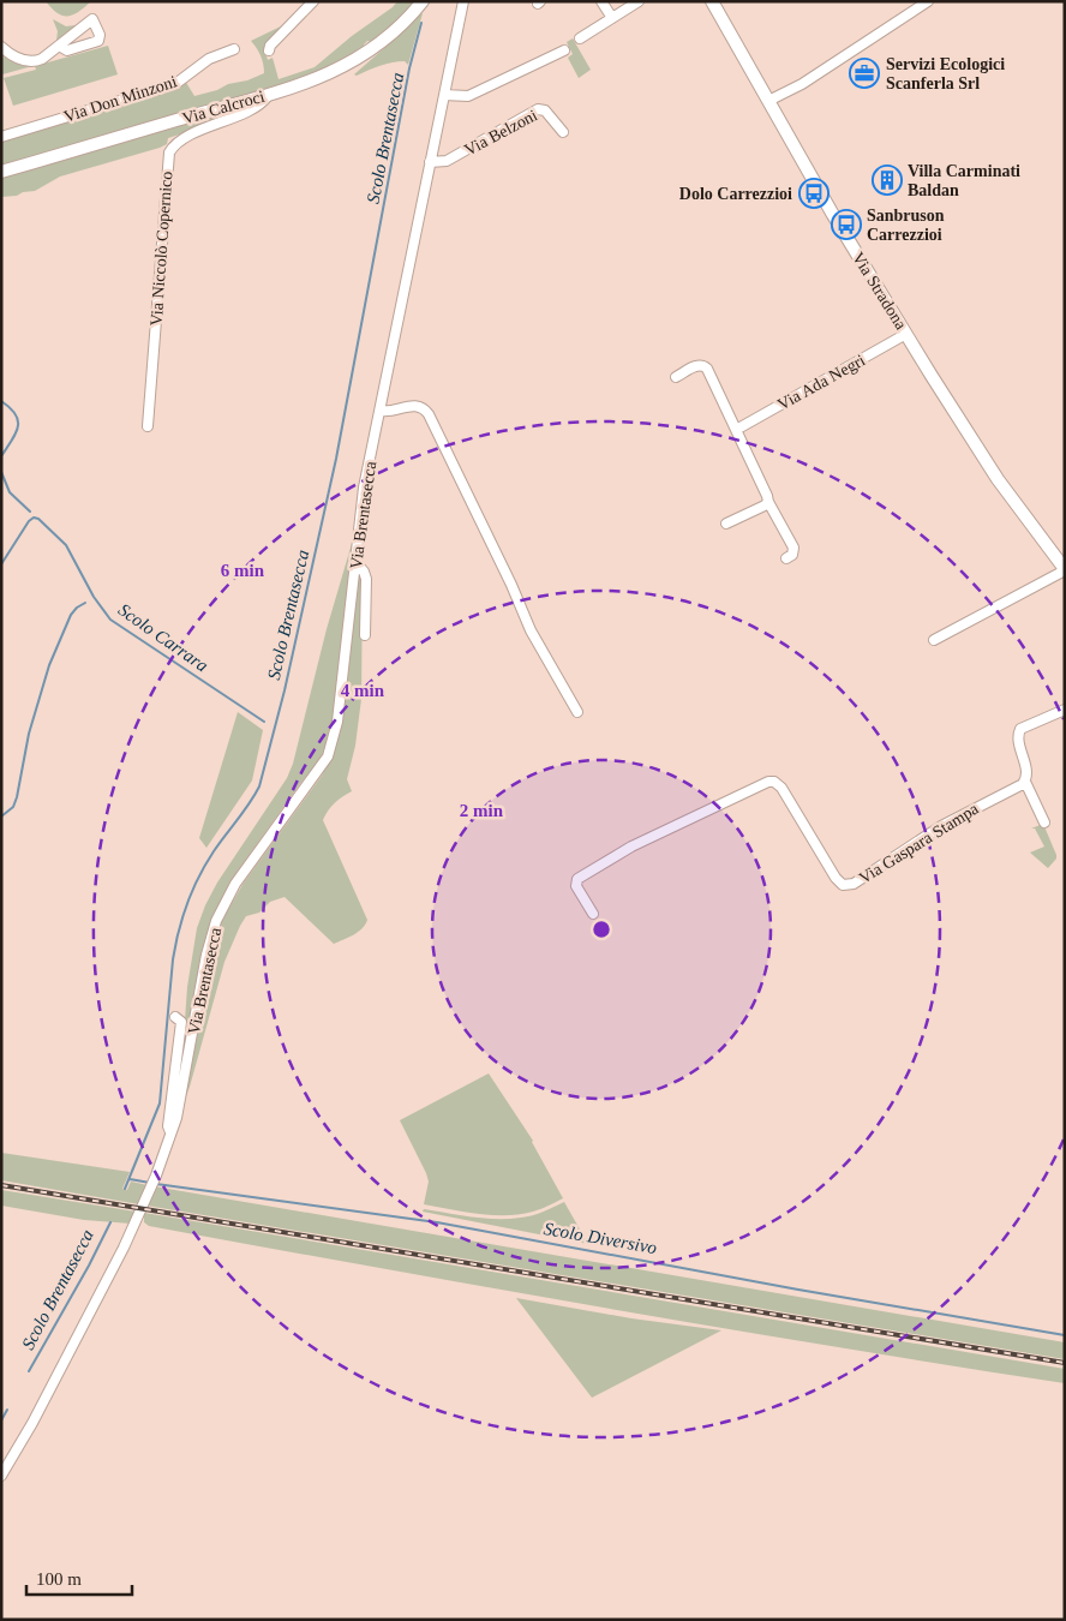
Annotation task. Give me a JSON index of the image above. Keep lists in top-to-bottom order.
{
  "streets": {
    "main road": ["Via Calcroci", "Via Stradona"],
    "street": [
      "Via Don Minzoni",
      "Via Belzoni",
      "Via Niccolò Copernico",
      "Via Ada Negri",
      "Via Brentasecca",
      "Via Gaspara Stampa"
    ]
  },
  "crossings": [
    ["Via Calcroci", "Via Niccolò Copernico"],
    ["Via Belzoni", "Via Brentasecca"],
    ["Via Stradona", "Via Ada Negri"]
  ],
  "water": ["Scolo Brentasecca", "Scolo Carrara", "Scolo Diversivo"],
  "places": {
    "office": ["Servizi Ecologici Scanferla Srl"],
    "building": ["Villa Carminati Baldan"],
    "bus stop": ["Dolo Carrezzioi", "Sanbruson Carrezzioi"]
  },
  "scale_bar": "100 m",
  "rings": ["6 min", "4 min", "2 min"]
}
